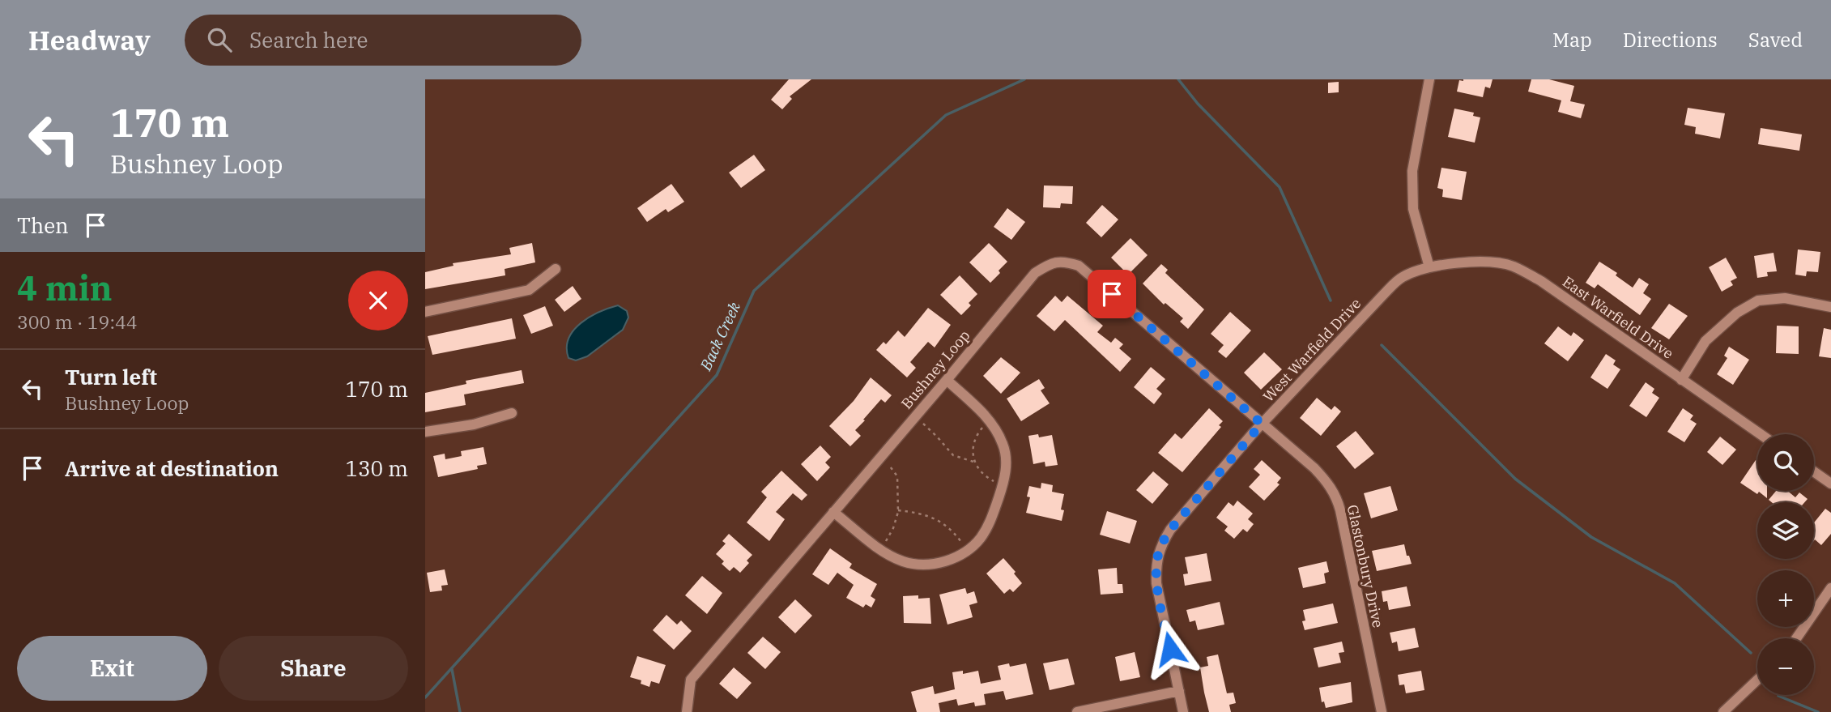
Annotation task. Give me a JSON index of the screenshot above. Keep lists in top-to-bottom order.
{
  "streets": {
    "street": [
      "East Warfield Drive",
      "West Warfield Drive",
      "Bushney Loop",
      "Glastonbury Drive"
    ]
  },
  "crossings": [
    ["East Warfield Drive", "West Warfield Drive"],
    ["West Warfield Drive", "Bushney Loop"],
    ["West Warfield Drive", "Glastonbury Drive"],
    ["Bushney Loop", "Glastonbury Drive"]
  ],
  "water": ["Back Creek"],
  "page": {
    "header": "Headway",
    "search": "Search here",
    "nav": ["Map", "Directions", "Saved"],
    "turn": ["170 m", "Bushney Loop"],
    "then": "Then",
    "heading": ["4 min", "300 m · 19:44"],
    "list": [
      {
        "name": "Turn left",
        "note": "Bushney Loop",
        "value": "170 m"
      },
      {
        "name": "Arrive at destination",
        "value": "130 m"
      }
    ],
    "map_buttons": ["+", "−"],
    "buttons": ["Exit", "Share"]
  }
}
